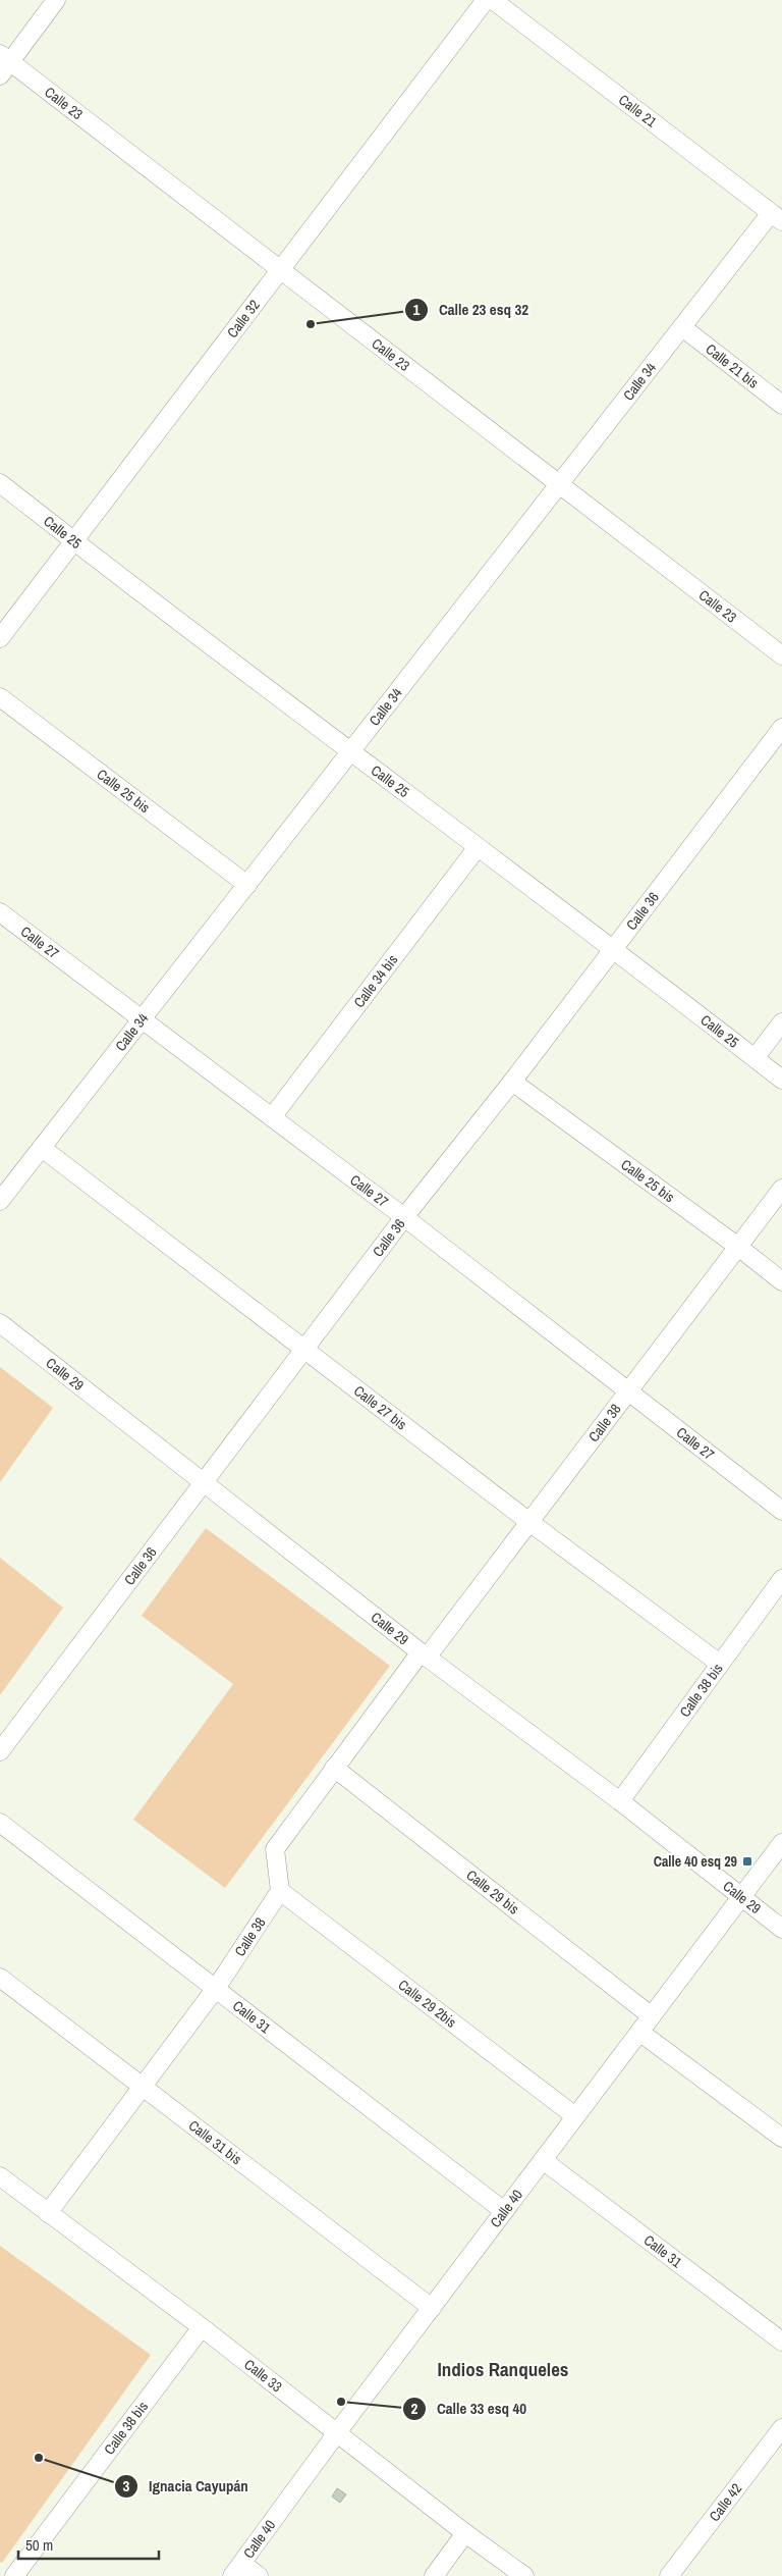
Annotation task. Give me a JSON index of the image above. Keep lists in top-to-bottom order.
{
  "streets": {
    "street": [
      "Calle 23",
      "Calle 21",
      "Calle 32",
      "Calle 21 bis",
      "Calle 34",
      "Calle 25",
      "Calle 25 bis",
      "Calle 36",
      "Calle 27",
      "Calle 34 bis",
      "Calle 29",
      "Calle 27 bis",
      "Calle 38",
      "Calle 38 bis",
      "Calle 29 bis",
      "Calle 29 2bis",
      "Calle 31",
      "Calle 31 bis",
      "Calle 40",
      "Calle 33",
      "Calle 42"
    ]
  },
  "crossings": [
    ["Calle 23", "Calle 32"],
    ["Calle 23", "Calle 34"],
    ["Calle 21", "Calle 34"],
    ["Calle 32", "Calle 25"],
    ["Calle 21 bis", "Calle 34"],
    ["Calle 34", "Calle 25"],
    ["Calle 34", "Calle 25 bis"],
    ["Calle 34", "Calle 27"],
    ["Calle 34", "Calle 27 bis"],
    ["Calle 25", "Calle 36"],
    ["Calle 25", "Calle 34 bis"],
    ["Calle 25 bis", "Calle 36"],
    ["Calle 25 bis", "Calle 38"],
    ["Calle 36", "Calle 27"],
    ["Calle 36", "Calle 29"],
    ["Calle 36", "Calle 27 bis"],
    ["Calle 27", "Calle 34 bis"],
    ["Calle 27", "Calle 38"],
    ["Calle 29", "Calle 38"],
    ["Calle 29", "Calle 38 bis"],
    ["Calle 29", "Calle 40"],
    ["Calle 27 bis", "Calle 38"],
    ["Calle 27 bis", "Calle 38 bis"],
    ["Calle 38", "Calle 29 bis"],
    ["Calle 38", "Calle 29 2bis"],
    ["Calle 38", "Calle 31"],
    ["Calle 38", "Calle 31 bis"],
    ["Calle 38", "Calle 33"],
    ["Calle 38 bis", "Calle 33"],
    ["Calle 29 bis", "Calle 40"],
    ["Calle 29 2bis", "Calle 40"],
    ["Calle 31", "Calle 40"],
    ["Calle 31 bis", "Calle 40"],
    ["Calle 40", "Calle 33"]
  ],
  "districts": ["Indios Ranqueles"],
  "places": {
    "other": ["Calle 23 esq 32", "Calle 33 esq 40", "Ignacia Cayupán"],
    "transit": ["Calle 40 esq 29"]
  },
  "scale_bar": "50 m"
}
